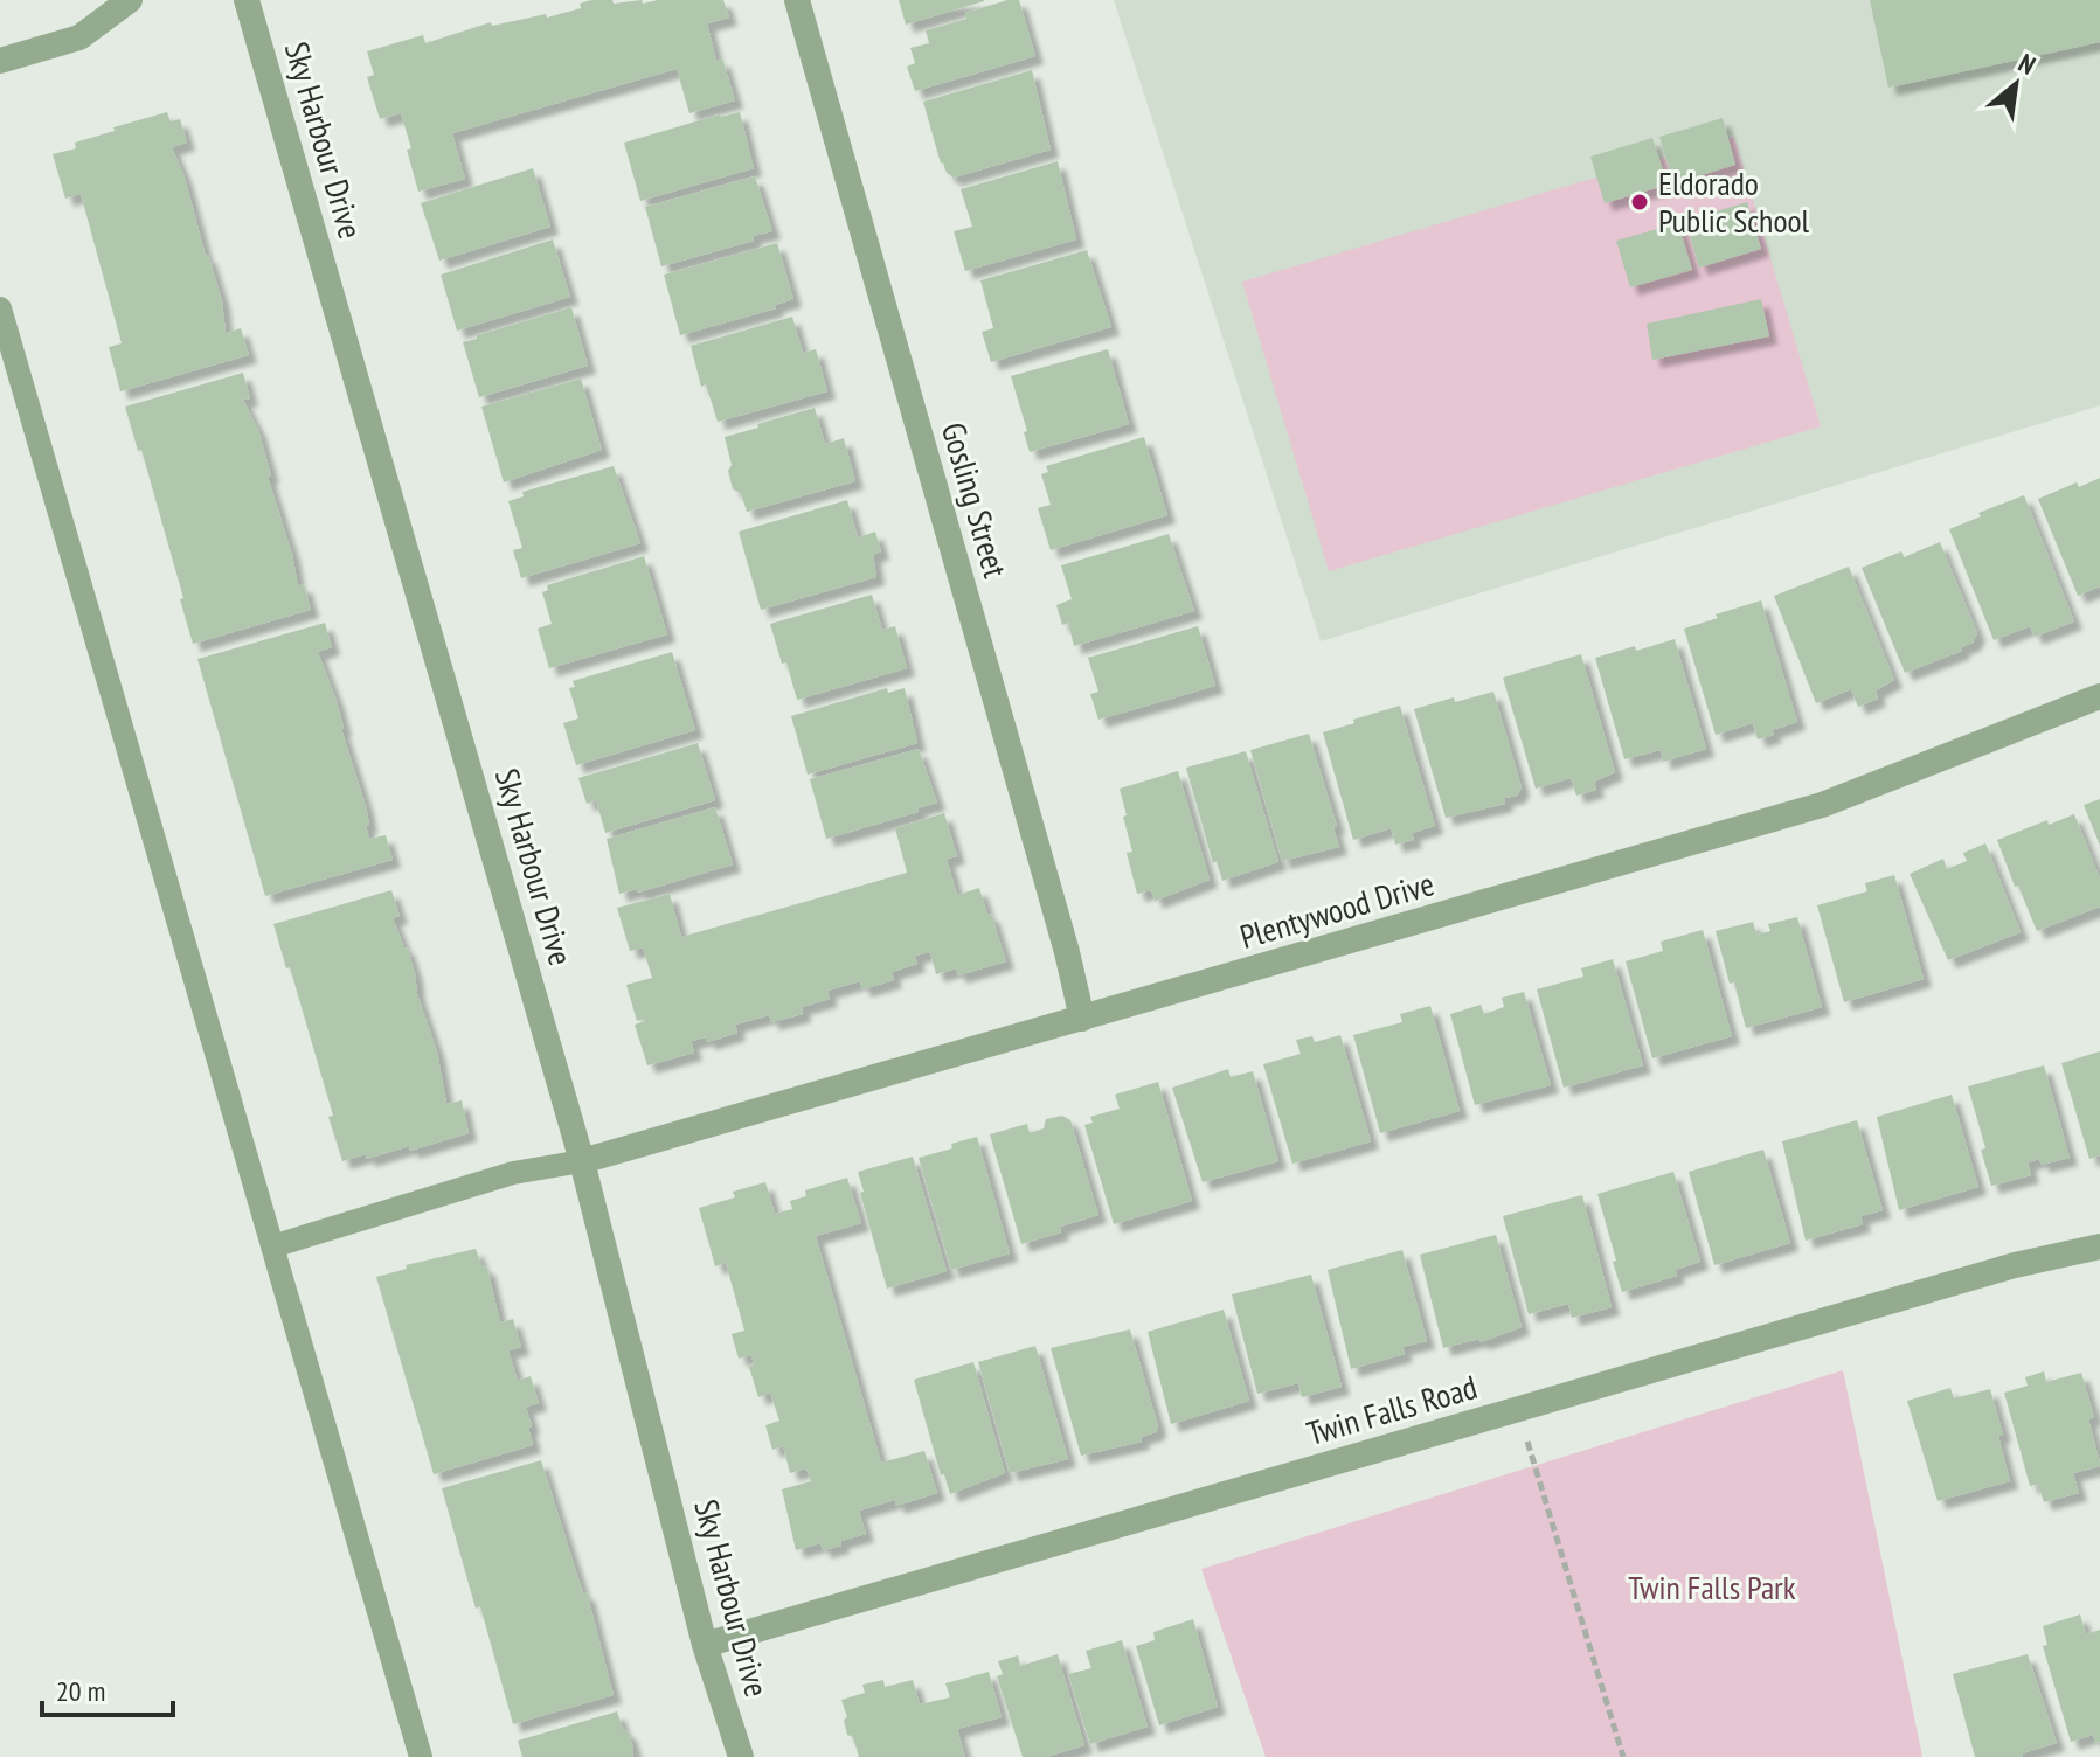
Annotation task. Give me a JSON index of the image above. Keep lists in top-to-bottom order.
{
  "streets": {
    "street": [
      "Sky Harbour Drive",
      "Gosling Street",
      "Plentywood Drive",
      "Twin Falls Road"
    ]
  },
  "crossings": [
    ["Sky Harbour Drive", "Plentywood Drive"],
    ["Sky Harbour Drive", "Twin Falls Road"],
    ["Gosling Street", "Plentywood Drive"]
  ],
  "parks": ["Twin Falls Park"],
  "places": ["Eldorado Public School"],
  "scale_bar": "20 m",
  "north": "top right"
}
